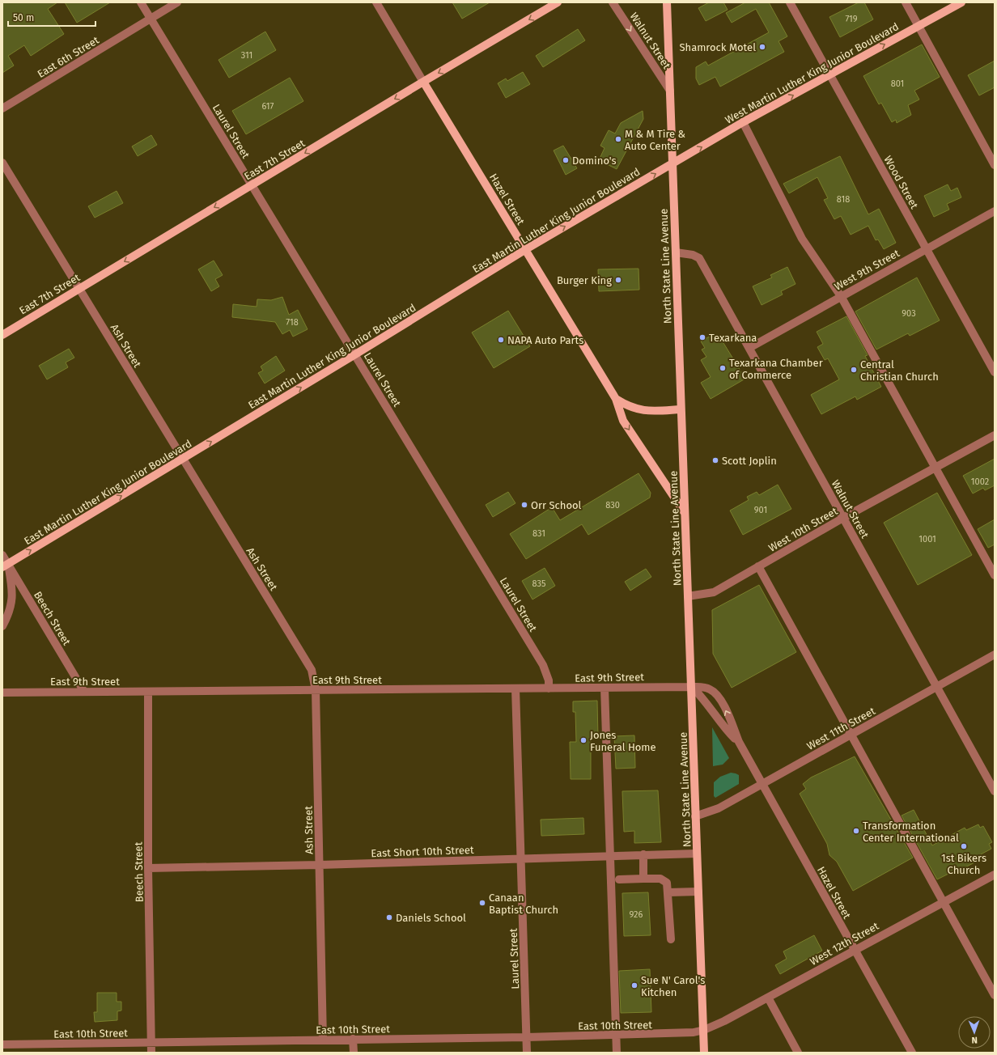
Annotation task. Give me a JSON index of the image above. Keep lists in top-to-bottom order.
{
  "streets": {
    "main road": [
      "West Martin Luther King Junior Boulevard",
      "East 7th Street",
      "Hazel Street",
      "East Martin Luther King Junior Boulevard",
      "North State Line Avenue"
    ],
    "street": [
      "Walnut Street",
      "East 6th Street",
      "Laurel Street",
      "Wood Street",
      "West 9th Street",
      "Ash Street",
      "West 10th Street",
      "Beech Street",
      "East 9th Street",
      "West 11th Street",
      "East Short 10th Street",
      "West 12th Street",
      "East 10th Street"
    ]
  },
  "crossings": [
    ["Walnut Street", "North State Line Avenue"],
    ["Walnut Street", "West 9th Street"],
    ["Walnut Street", "West 10th Street"],
    ["Walnut Street", "West 11th Street"],
    ["East 6th Street", "Laurel Street"],
    ["West Martin Luther King Junior Boulevard", "Wood Street"],
    ["West Martin Luther King Junior Boulevard", "East Martin Luther King Junior Boulevard"],
    ["West Martin Luther King Junior Boulevard", "North State Line Avenue"],
    ["Laurel Street", "East 7th Street"],
    ["Laurel Street", "East Martin Luther King Junior Boulevard"],
    ["Laurel Street", "East 9th Street"],
    ["Laurel Street", "East Short 10th Street"],
    ["Laurel Street", "East 10th Street"],
    ["East 7th Street", "Hazel Street"],
    ["East 7th Street", "Ash Street"],
    ["Wood Street", "West 9th Street"],
    ["Hazel Street", "East Martin Luther King Junior Boulevard"],
    ["Hazel Street", "North State Line Avenue"],
    ["Hazel Street", "East 9th Street"],
    ["Hazel Street", "West 11th Street"],
    ["Hazel Street", "West 12th Street"],
    ["East Martin Luther King Junior Boulevard", "North State Line Avenue"],
    ["East Martin Luther King Junior Boulevard", "Ash Street"],
    ["East Martin Luther King Junior Boulevard", "Beech Street"],
    ["North State Line Avenue", "West 10th Street"],
    ["North State Line Avenue", "East 9th Street"],
    ["North State Line Avenue", "West 11th Street"],
    ["North State Line Avenue", "East Short 10th Street"],
    ["North State Line Avenue", "West 12th Street"],
    ["North State Line Avenue", "East 10th Street"],
    ["Ash Street", "East 9th Street"],
    ["Ash Street", "East Short 10th Street"],
    ["Ash Street", "East 10th Street"],
    ["Beech Street", "East 9th Street"],
    ["Beech Street", "East Short 10th Street"],
    ["Beech Street", "East 10th Street"],
    ["West 12th Street", "East 10th Street"]
  ],
  "one_way": ["West Martin Luther King Junior Boulevard", "East 7th Street", "East Martin Luther King Junior Boulevard"],
  "places": [
    "Shamrock Motel",
    "M & M Tire & Auto Center",
    "Domino's",
    "Burger King",
    "Texarkana",
    "NAPA Auto Parts",
    "Texarkana Chamber of Commerce",
    "Central Christian Church",
    "Scott Joplin",
    "Orr School",
    "Jones Funeral Home",
    "Transformation Center International",
    "1st Bikers Church",
    "Canaan Baptist Church",
    "Daniels School",
    "Sue N' Carol's Kitchen"
  ],
  "house_numbers": [
    "719",
    "311",
    "801",
    "617",
    "818",
    "903",
    "718",
    "1002",
    "830",
    "901",
    "831",
    "1001",
    "835",
    "926"
  ],
  "scale_bar": "50 m",
  "north": "bottom"
}
